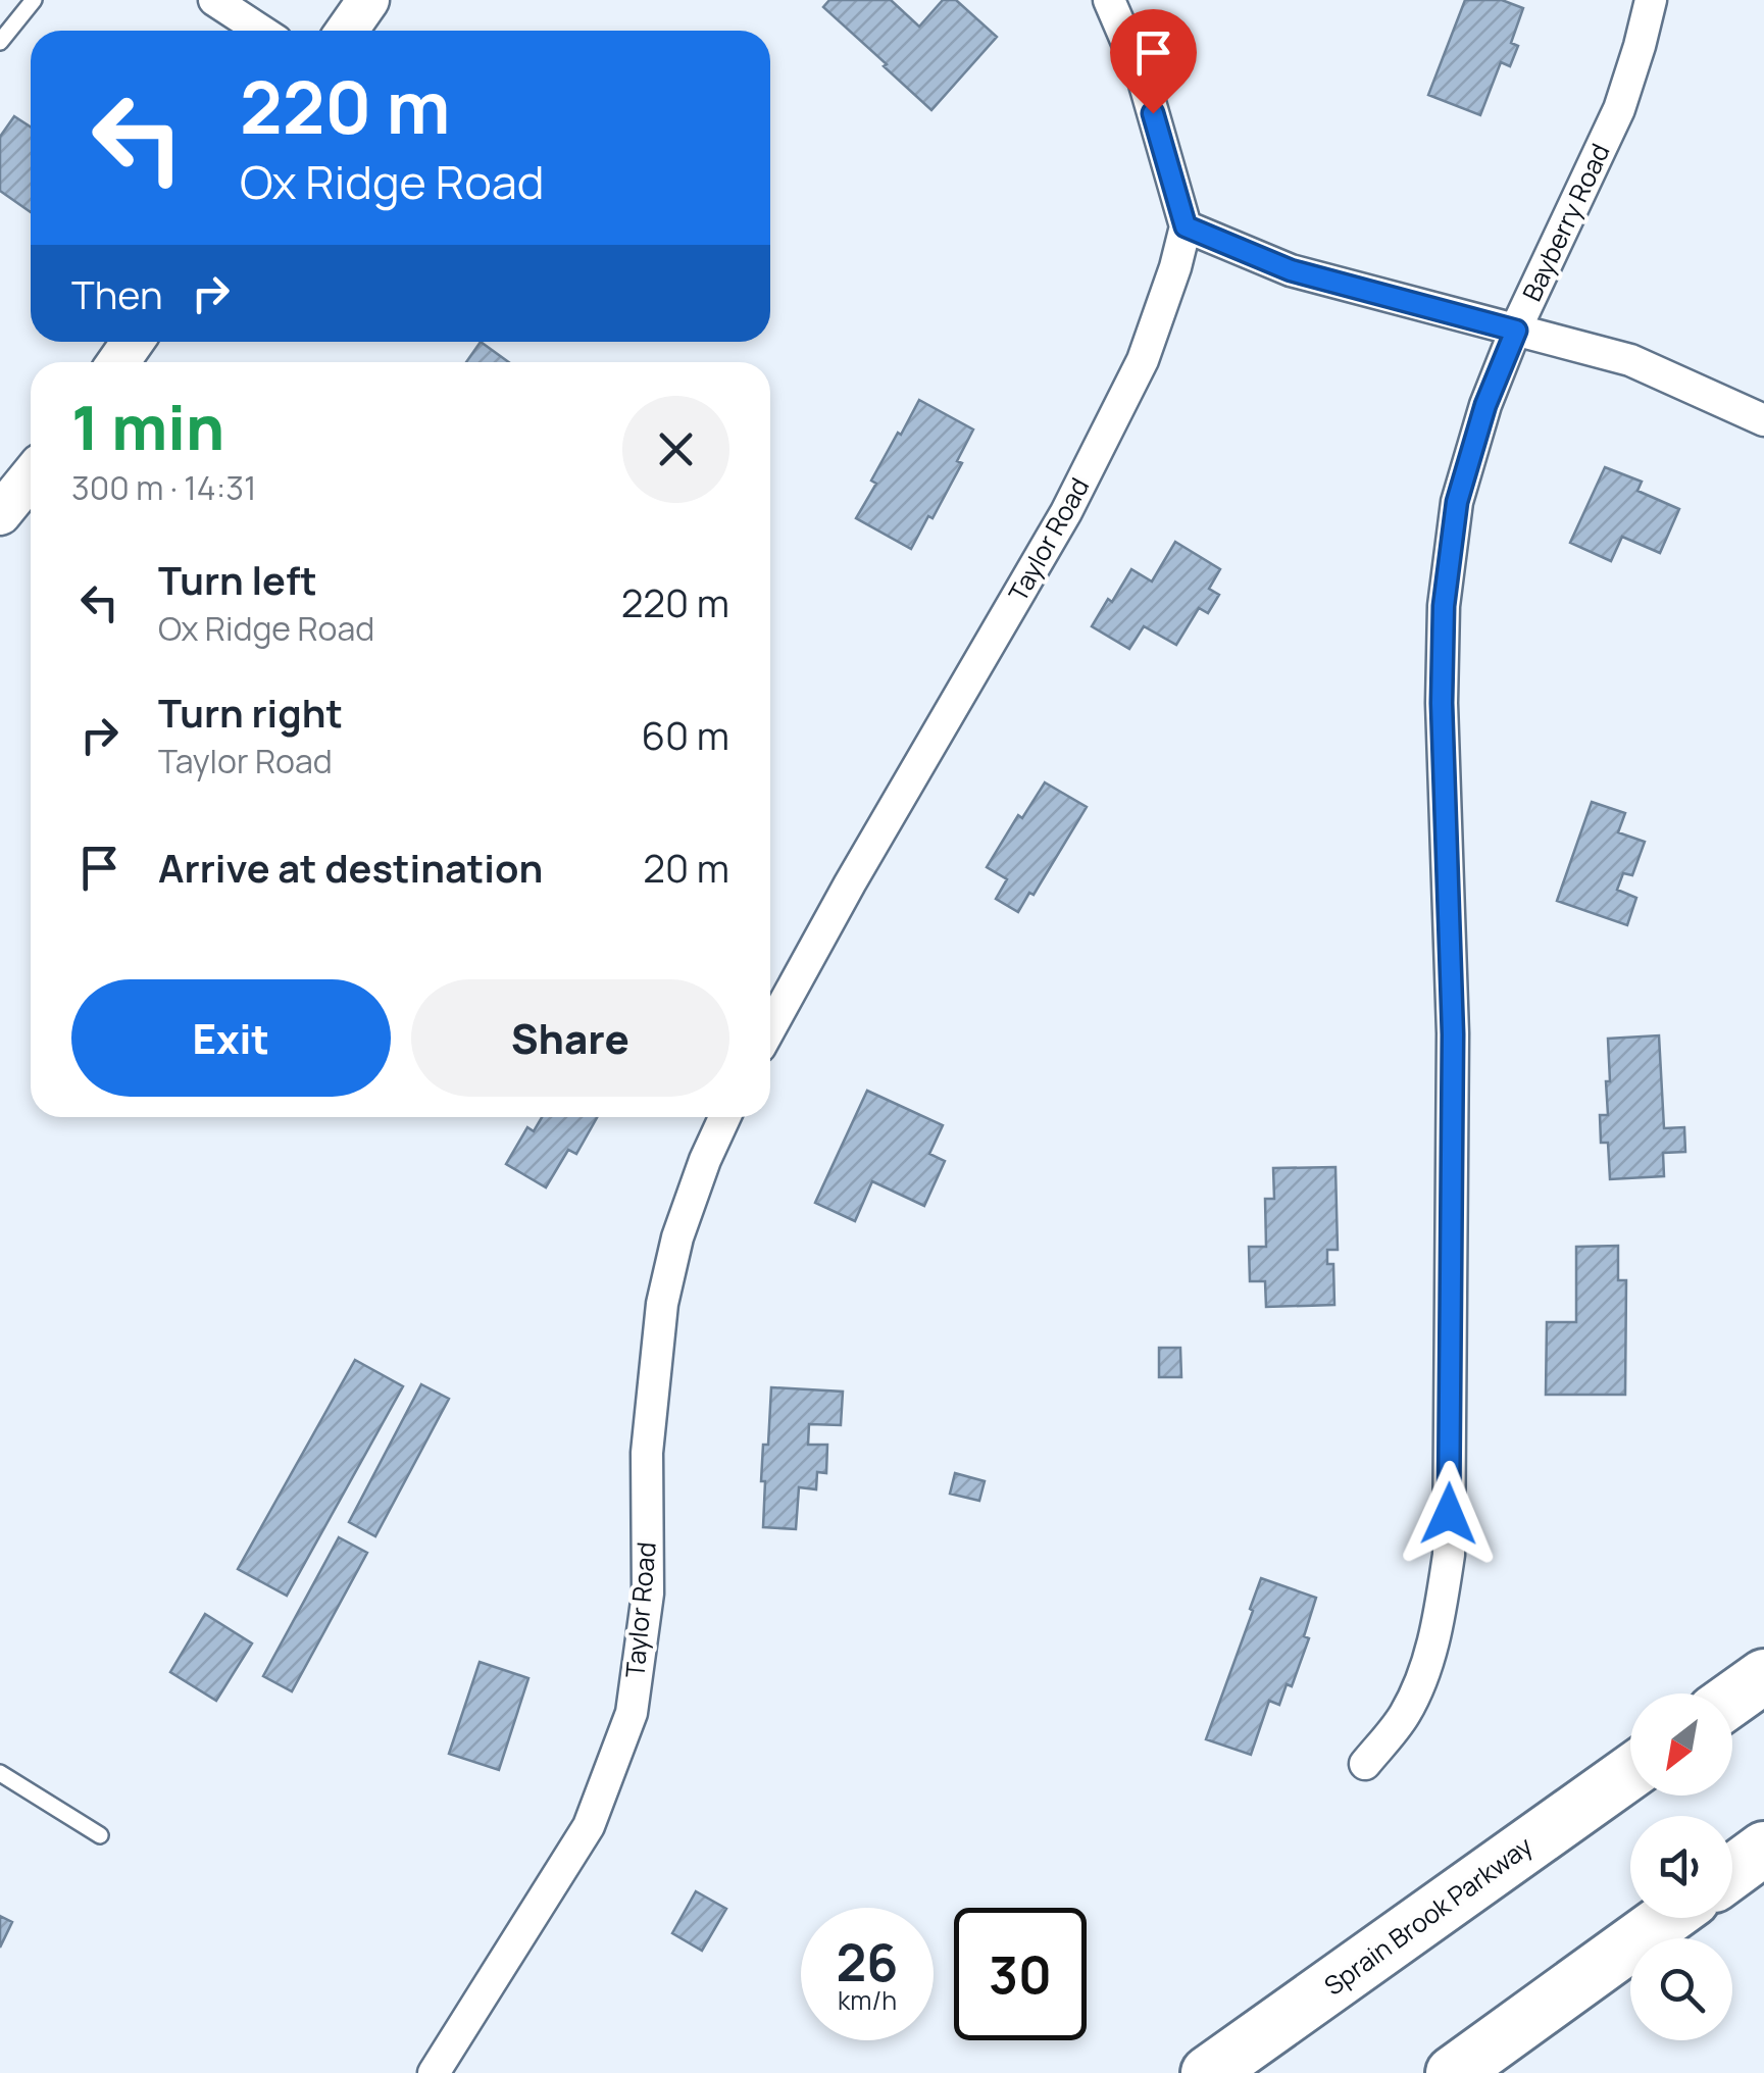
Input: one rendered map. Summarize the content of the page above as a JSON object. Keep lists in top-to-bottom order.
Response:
{
  "streets": {
    "highway": ["Sprain Brook Parkway"],
    "street": ["Bayberry Road", "Taylor Road"]
  },
  "north": "bottom left",
  "page": {
    "turn": ["220 m", "Ox Ridge Road"],
    "then": "Then",
    "heading": ["1 min", "300 m · 14:31"],
    "list": [
      {
        "name": "Turn left",
        "note": "Ox Ridge Road",
        "value": "220 m"
      },
      {
        "name": "Turn right",
        "note": "Taylor Road",
        "value": "60 m"
      },
      {
        "name": "Arrive at destination",
        "value": "20 m"
      }
    ],
    "buttons": ["Exit", "Share"],
    "speed": "26 km/h",
    "limit": "30"
  }
}
